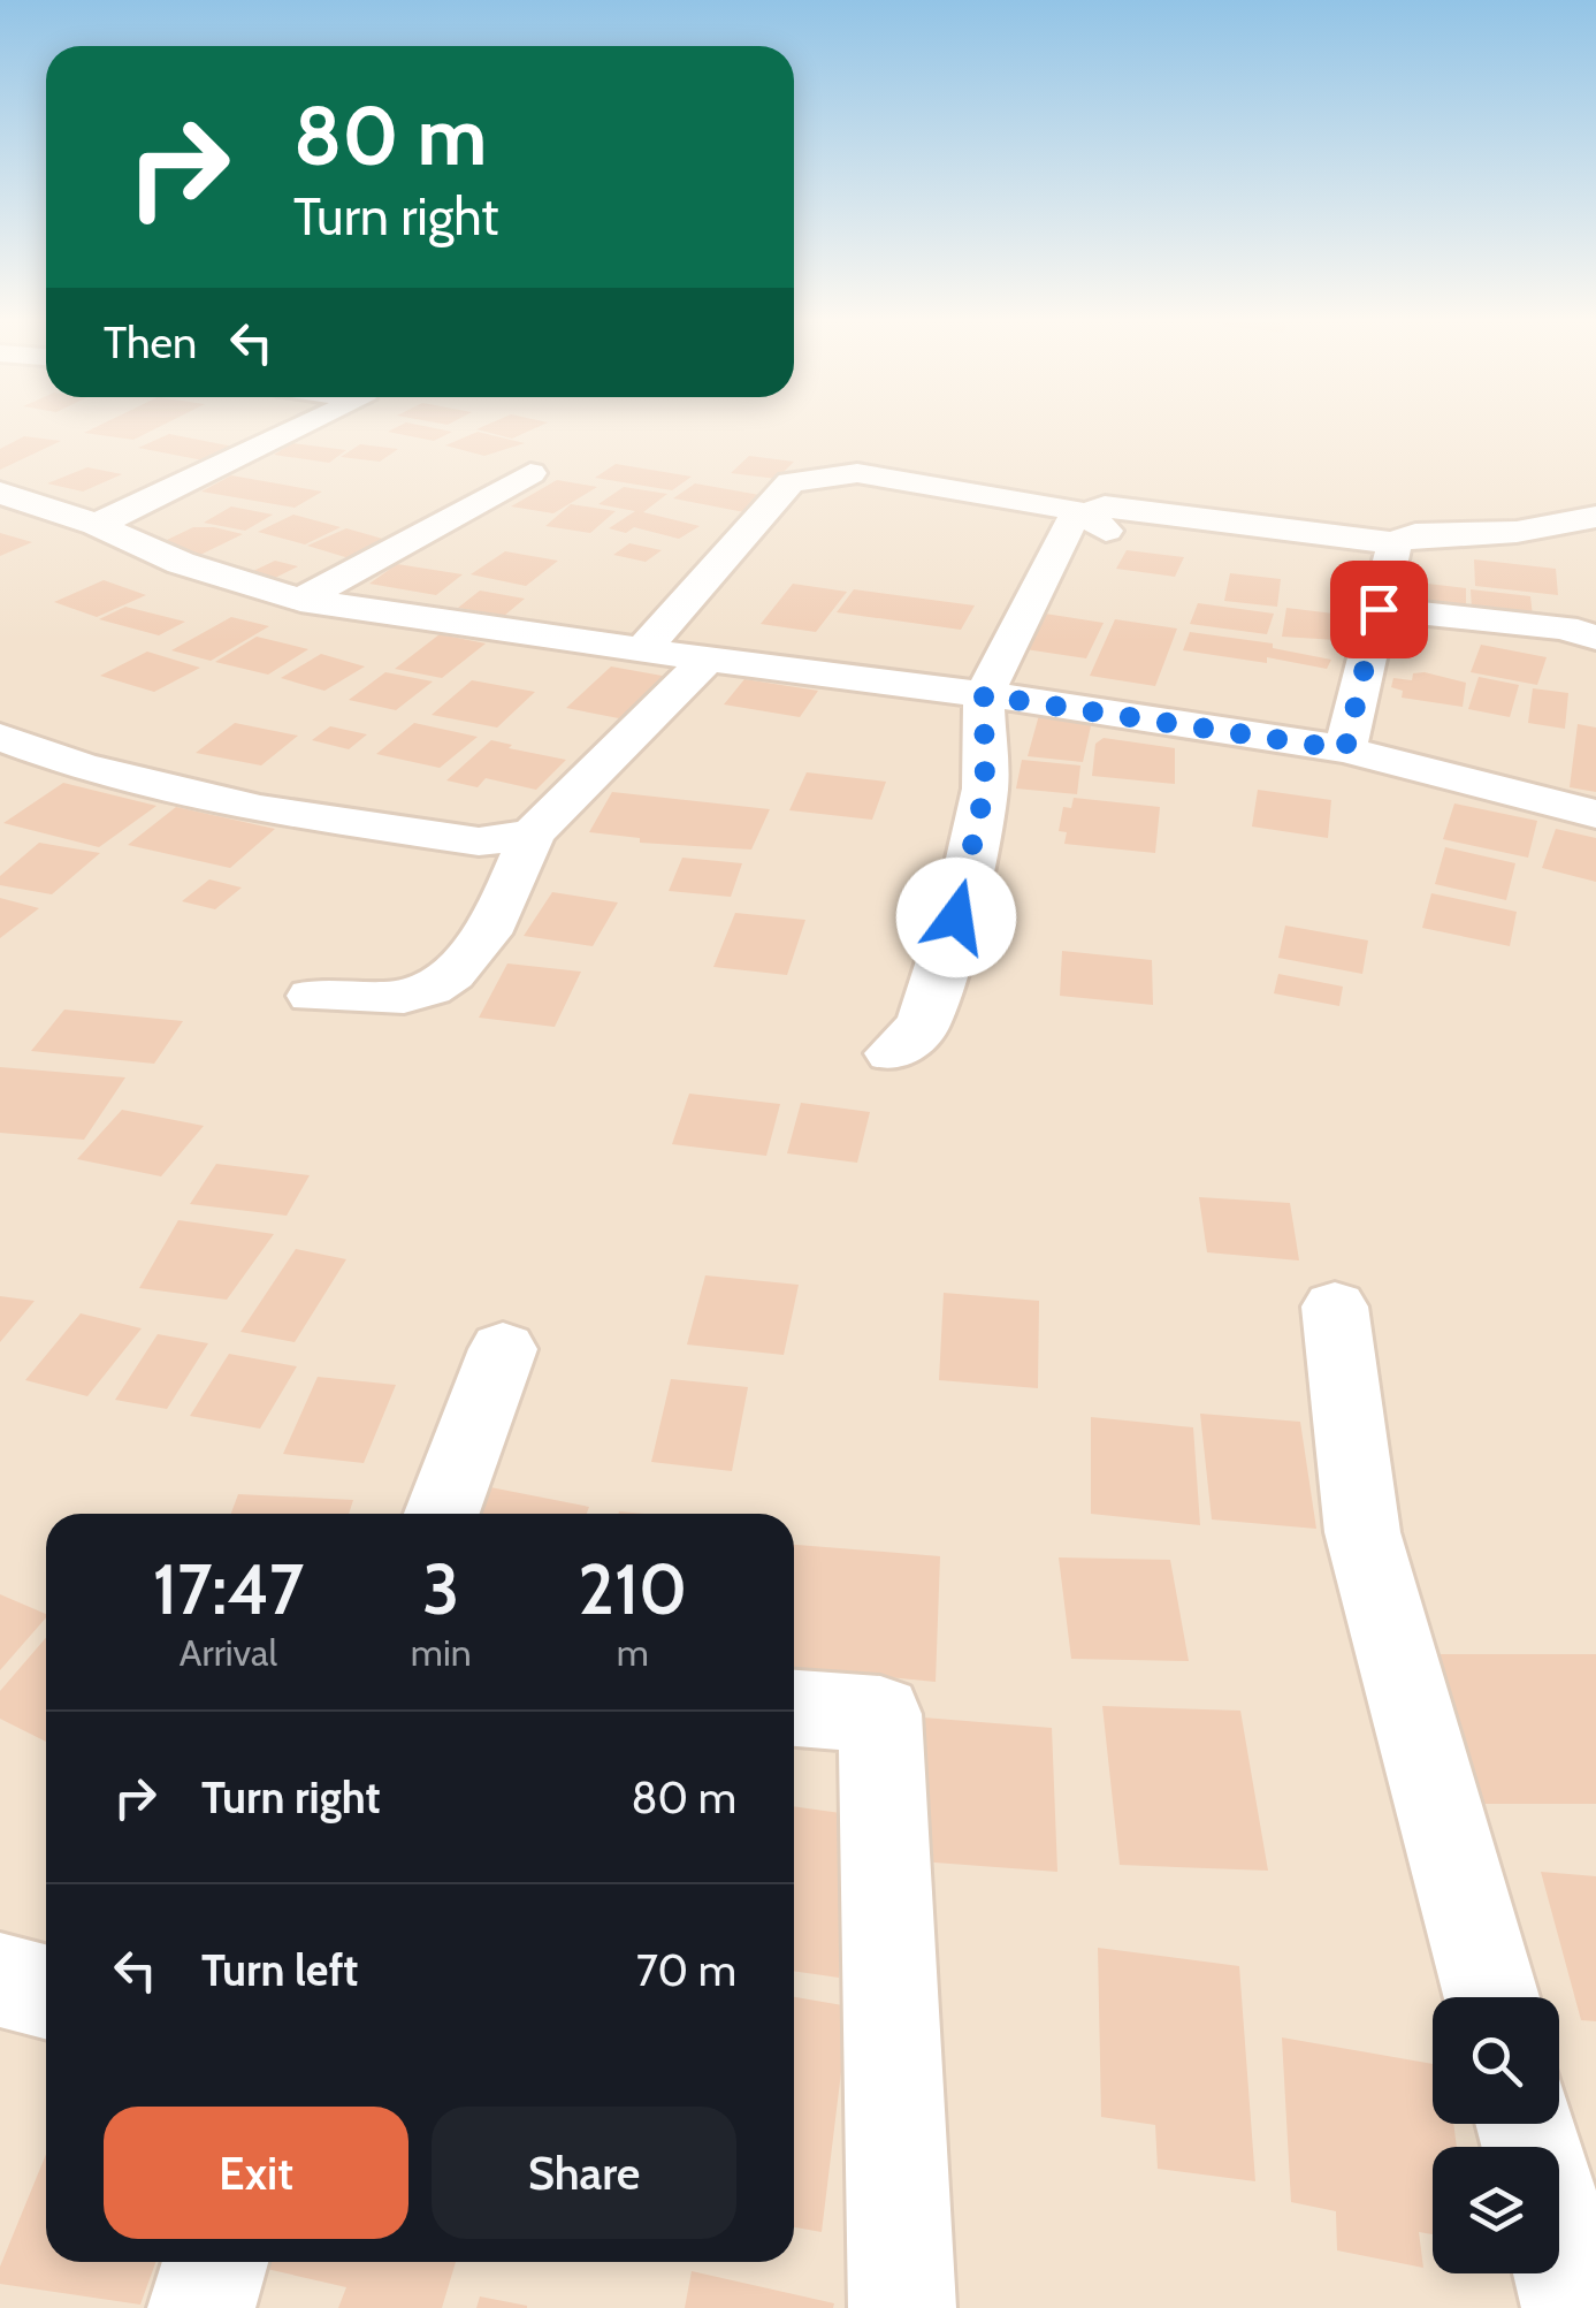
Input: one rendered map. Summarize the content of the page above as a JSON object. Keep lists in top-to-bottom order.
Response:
{
  "page": {
    "turn": ["80 m", "Turn right"],
    "then": "Then",
    "eta": [
      "17:47",
      "Arrival",
      "3",
      "min",
      "210",
      "m"
    ],
    "list": [
      {
        "name": "Turn right",
        "value": "80 m"
      },
      {
        "name": "Turn left",
        "value": "70 m"
      }
    ],
    "buttons": ["Exit", "Share"]
  }
}
